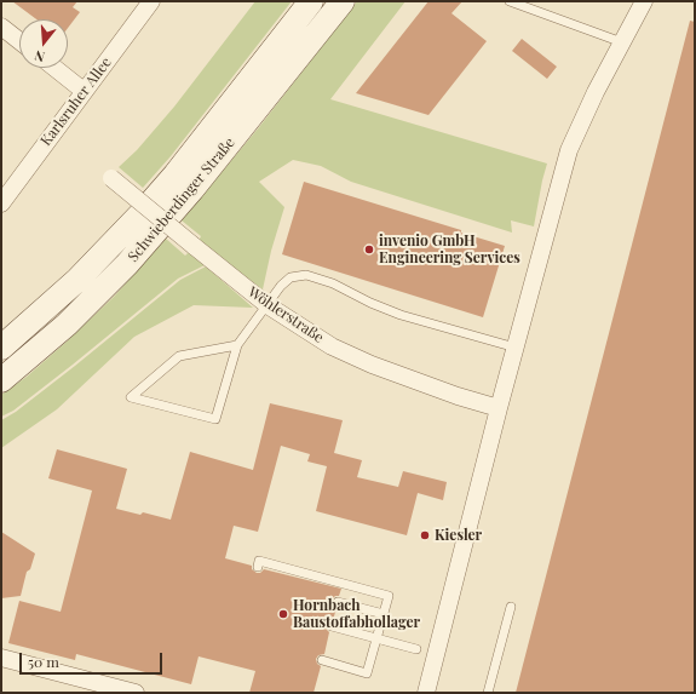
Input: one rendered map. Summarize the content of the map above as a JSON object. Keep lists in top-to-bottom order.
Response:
{
  "streets": {
    "main road": ["Schwieberdinger Straße"],
    "street": ["Karlsruher Allee", "Wöhlerstraße"]
  },
  "places": ["invenio GmbH Engineering Services", "Kiesler", "Hornbach Baustoffabhollager"],
  "scale_bar": "50 m",
  "north": "bottom"
}
